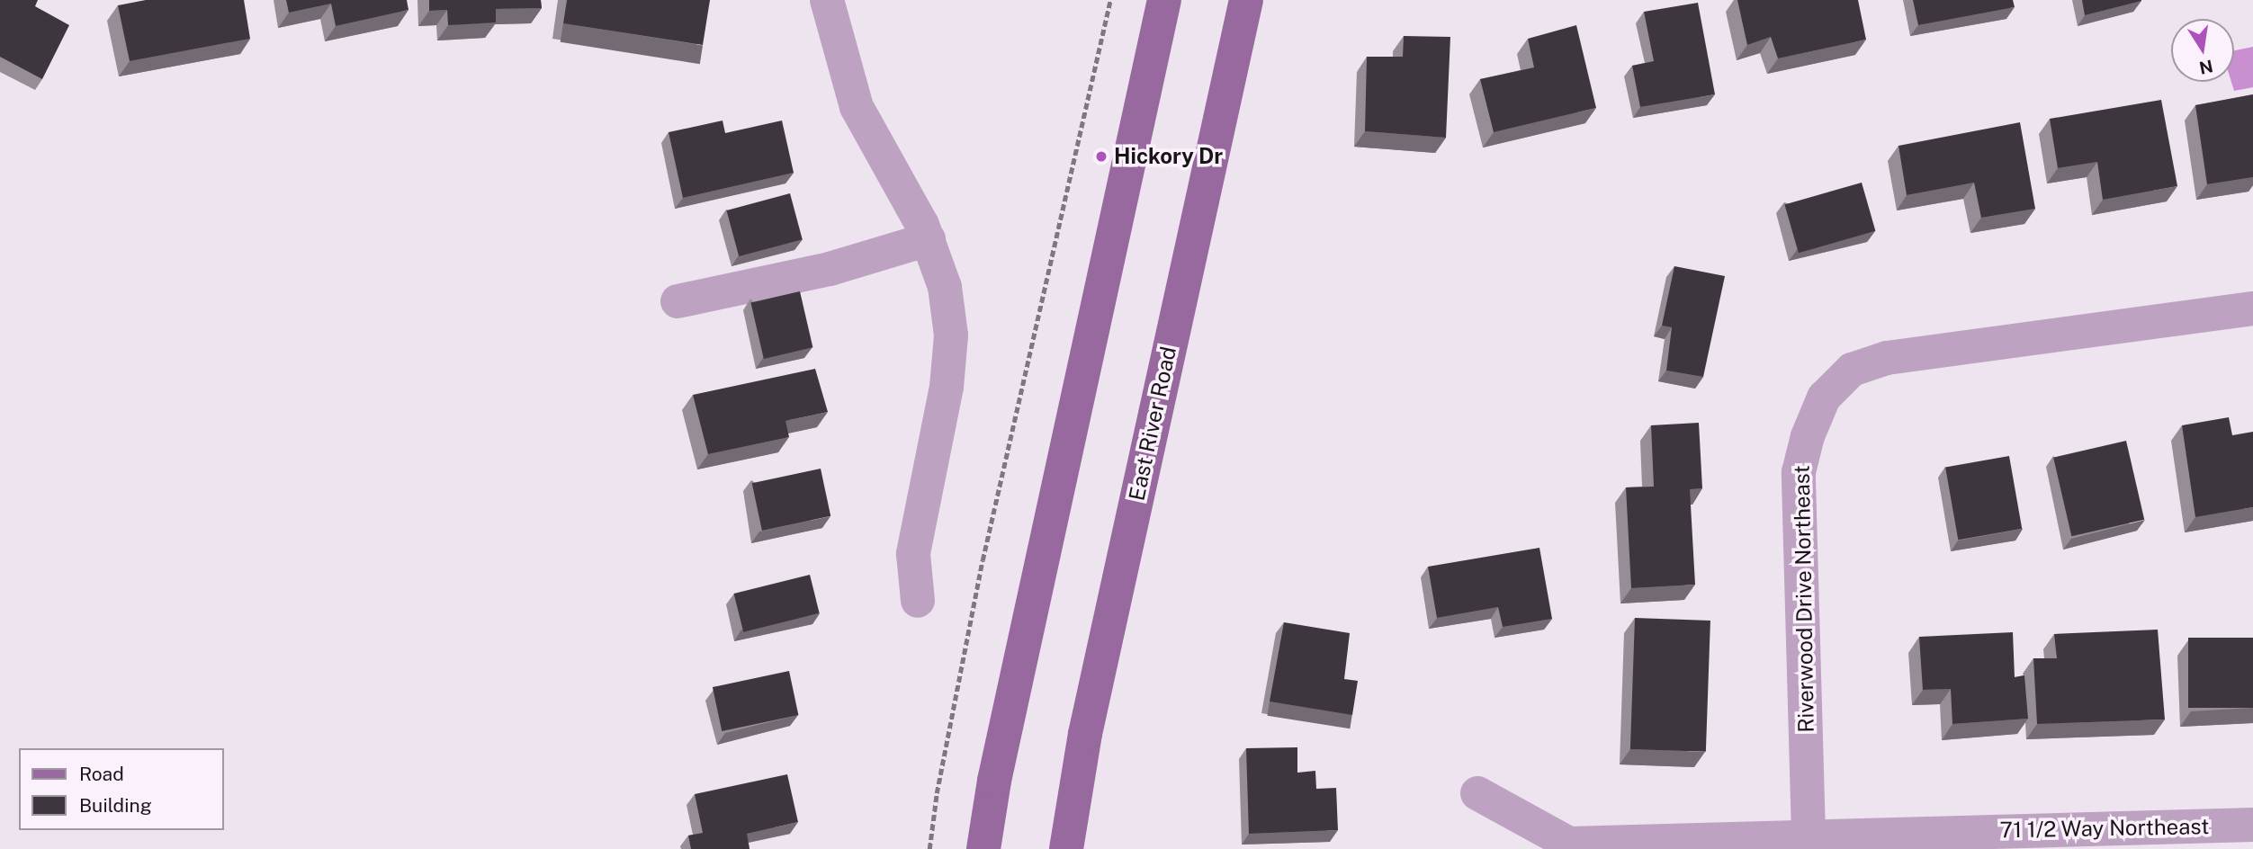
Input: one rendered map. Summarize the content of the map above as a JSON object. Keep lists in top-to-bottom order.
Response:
{
  "streets": {
    "main road": ["East River Road"],
    "street": ["Riverwood Drive Northeast", "71 1/2 Way Northeast"]
  },
  "crossings": [
    ["Riverwood Drive Northeast", "71 1/2 Way Northeast"]
  ],
  "places": ["Hickory Dr"],
  "legend": ["Road", "Building"],
  "north": "bottom"
}
